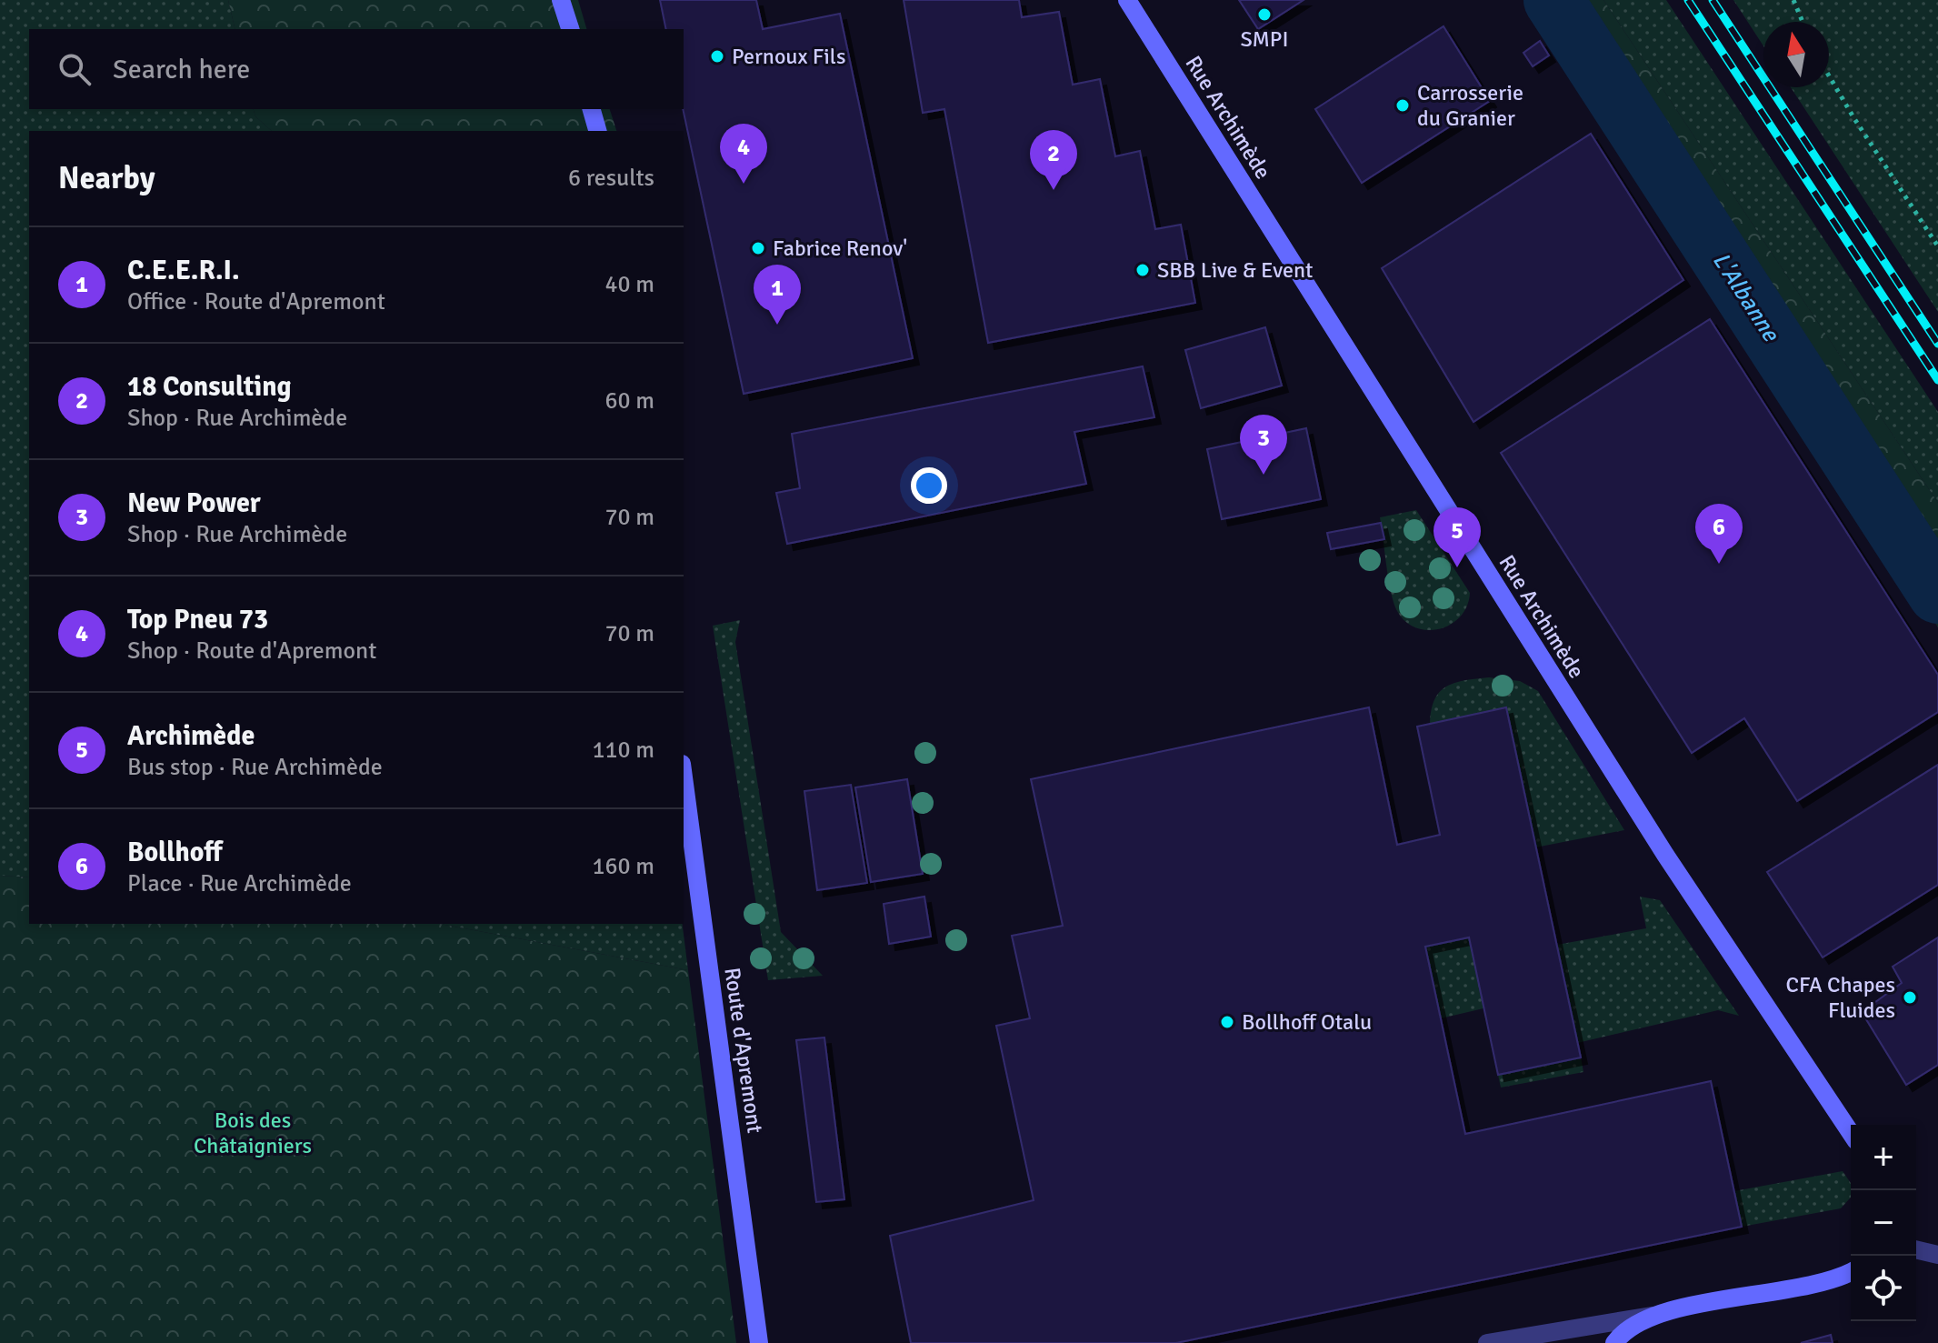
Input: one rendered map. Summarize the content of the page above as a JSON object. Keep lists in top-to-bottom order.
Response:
{
  "streets": {
    "street": ["Rue Archimède", "Route d'Apremont"]
  },
  "water": ["L'Albanne"],
  "parks": ["Bois des Châtaigniers"],
  "places": [
    "SMPI",
    "Pernoux Fils",
    "Carrosserie du Granier",
    "Fabrice Renov'",
    "SBB Live & Event",
    "CFA Chapes Fluides",
    "Bollhoff Otalu"
  ],
  "north": "top",
  "page": {
    "search": "Search here",
    "pins": [
      "4",
      "2",
      "1",
      "3",
      "6",
      "5"
    ],
    "heading": ["Nearby", "6 results"],
    "list": [
      {
        "mark": "1",
        "name": "C.E.E.R.I.",
        "note": "Office · Route d'Apremont",
        "value": "40 m"
      },
      {
        "mark": "2",
        "name": "18 Consulting",
        "note": "Shop · Rue Archimède",
        "value": "60 m"
      },
      {
        "mark": "3",
        "name": "New Power",
        "note": "Shop · Rue Archimède",
        "value": "70 m"
      },
      {
        "mark": "4",
        "name": "Top Pneu 73",
        "note": "Shop · Route d'Apremont",
        "value": "70 m"
      },
      {
        "mark": "5",
        "name": "Archimède",
        "note": "Bus stop · Rue Archimède",
        "value": "110 m"
      },
      {
        "mark": "6",
        "name": "Bollhoff",
        "note": "Place · Rue Archimède",
        "value": "160 m"
      }
    ],
    "map_buttons": ["+", "−"]
  }
}
